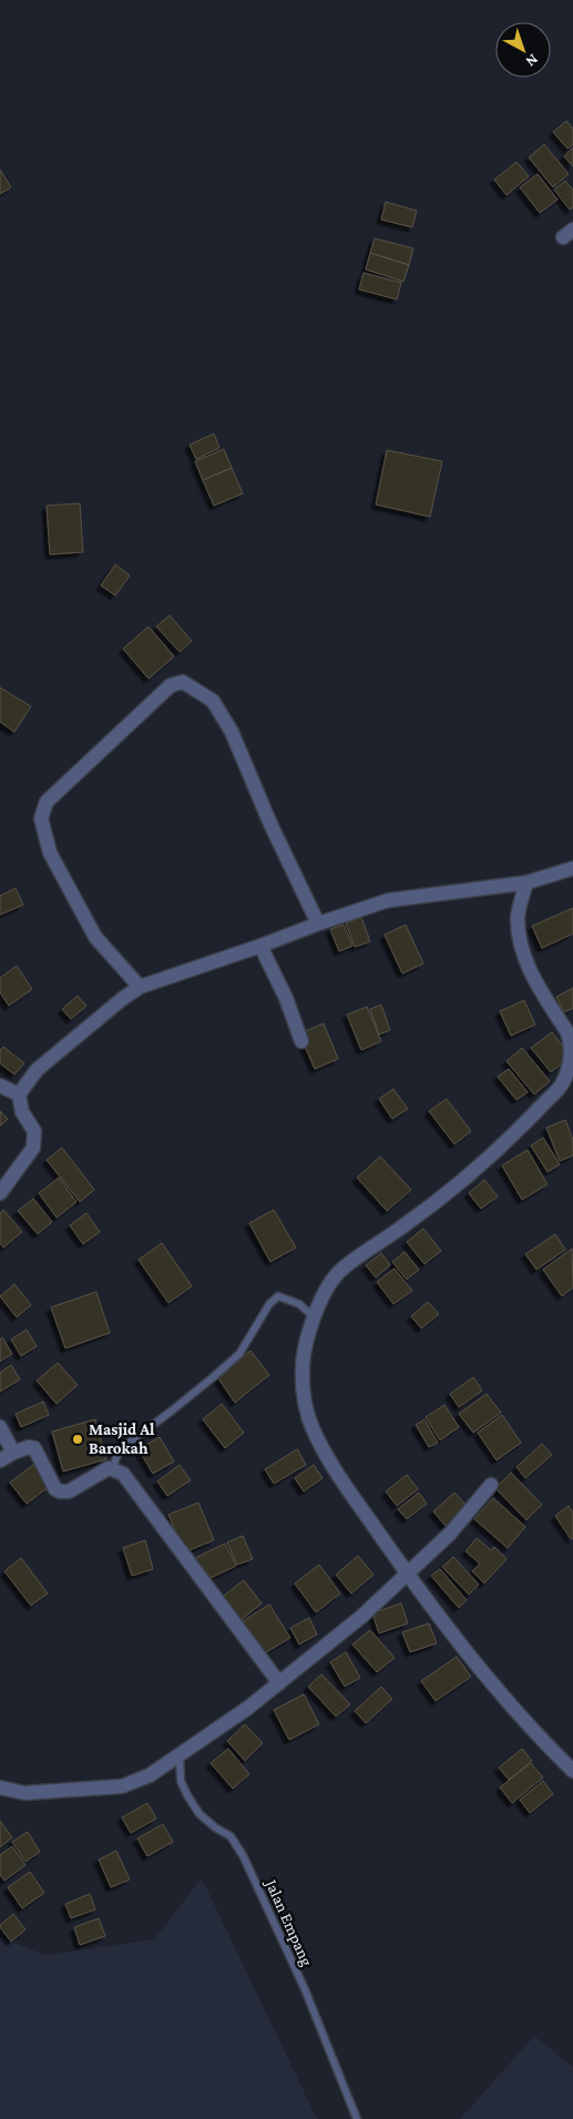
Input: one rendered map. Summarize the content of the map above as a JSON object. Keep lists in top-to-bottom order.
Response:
{
  "streets": {
    "lane": ["Jalan Empang"]
  },
  "places": ["Masjid Al Barokah"],
  "north": "bottom right"
}
